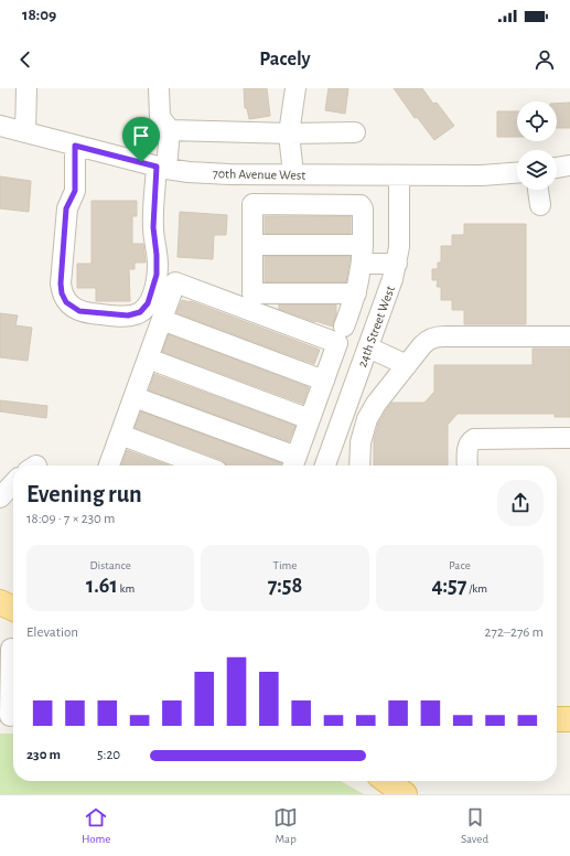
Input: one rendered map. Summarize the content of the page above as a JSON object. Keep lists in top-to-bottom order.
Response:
{
  "streets": {
    "street": ["70th Avenue West", "24th Street West"]
  },
  "crossings": [
    ["70th Avenue West", "24th Street West"]
  ],
  "page": {
    "status": "18:09",
    "header": "Pacely",
    "heading": ["Evening run", "18:09 · 7 × 230 m"],
    "stats": [
      ["Distance", "1.61 km"],
      ["Time", "7:58"],
      ["Pace", "4:57 /km"]
    ],
    "chart": ["Elevation", "272–276 m"],
    "list": [
      {
        "name": "230 m",
        "note": "5:20"
      }
    ],
    "tabs": ["Home", "Map", "Saved"]
  }
}
